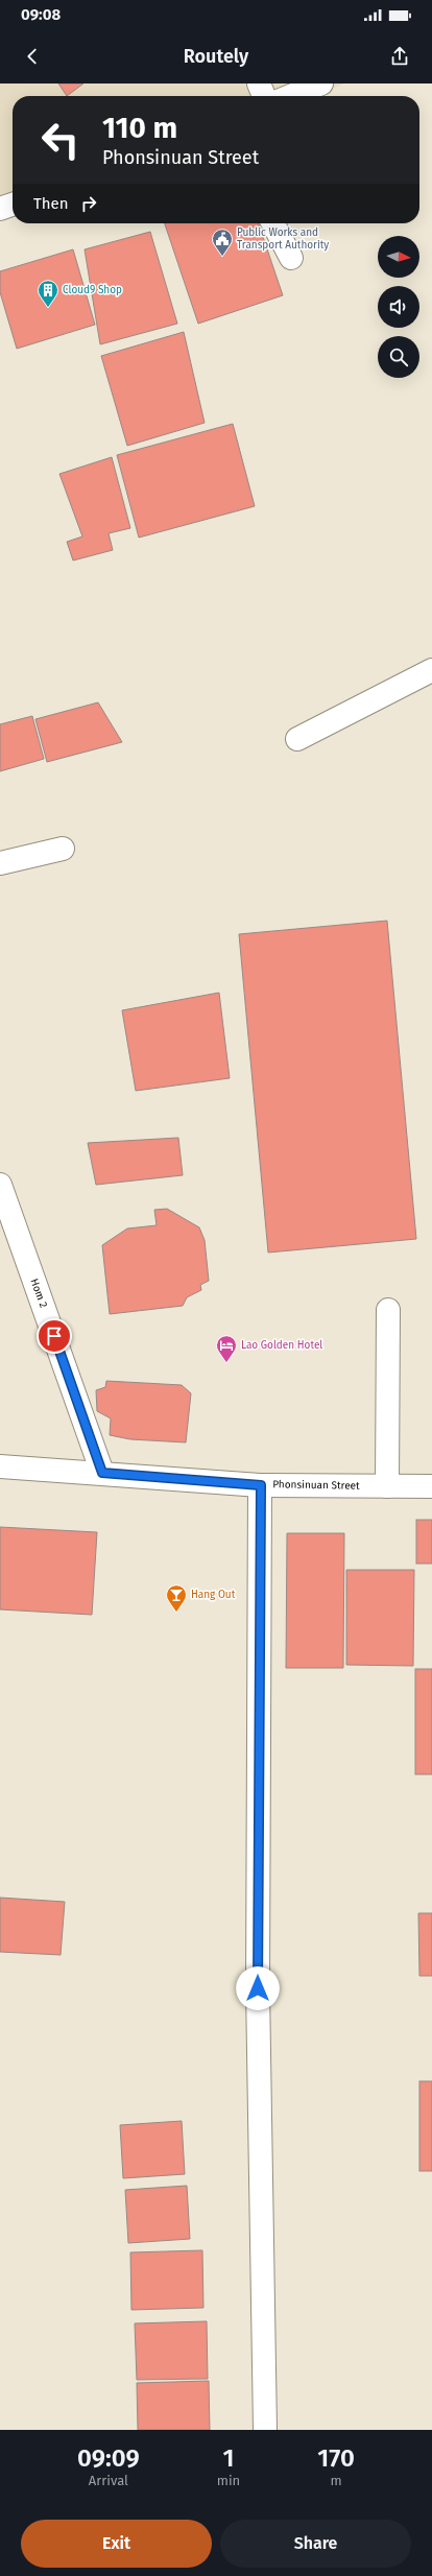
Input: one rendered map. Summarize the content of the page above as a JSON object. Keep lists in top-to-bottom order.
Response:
{
  "streets": {
    "street": ["Hom 2", "Phonsinuan Street"]
  },
  "crossings": [
    ["Hom 2", "Phonsinuan Street"]
  ],
  "places": {
    "public building": ["Public Works and Transport Authority"],
    "building": ["Cloud9 Shop"],
    "hotel": ["Lao Golden Hotel"],
    "bar": ["Hang Out"]
  },
  "north": "right",
  "page": {
    "status": "09:08",
    "header": "Routely",
    "turn": ["110 m", "Phonsinuan Street"],
    "then": "Then",
    "eta": [
      "09:09",
      "Arrival",
      "1",
      "min",
      "170",
      "m"
    ],
    "buttons": ["Exit", "Share"]
  }
}
